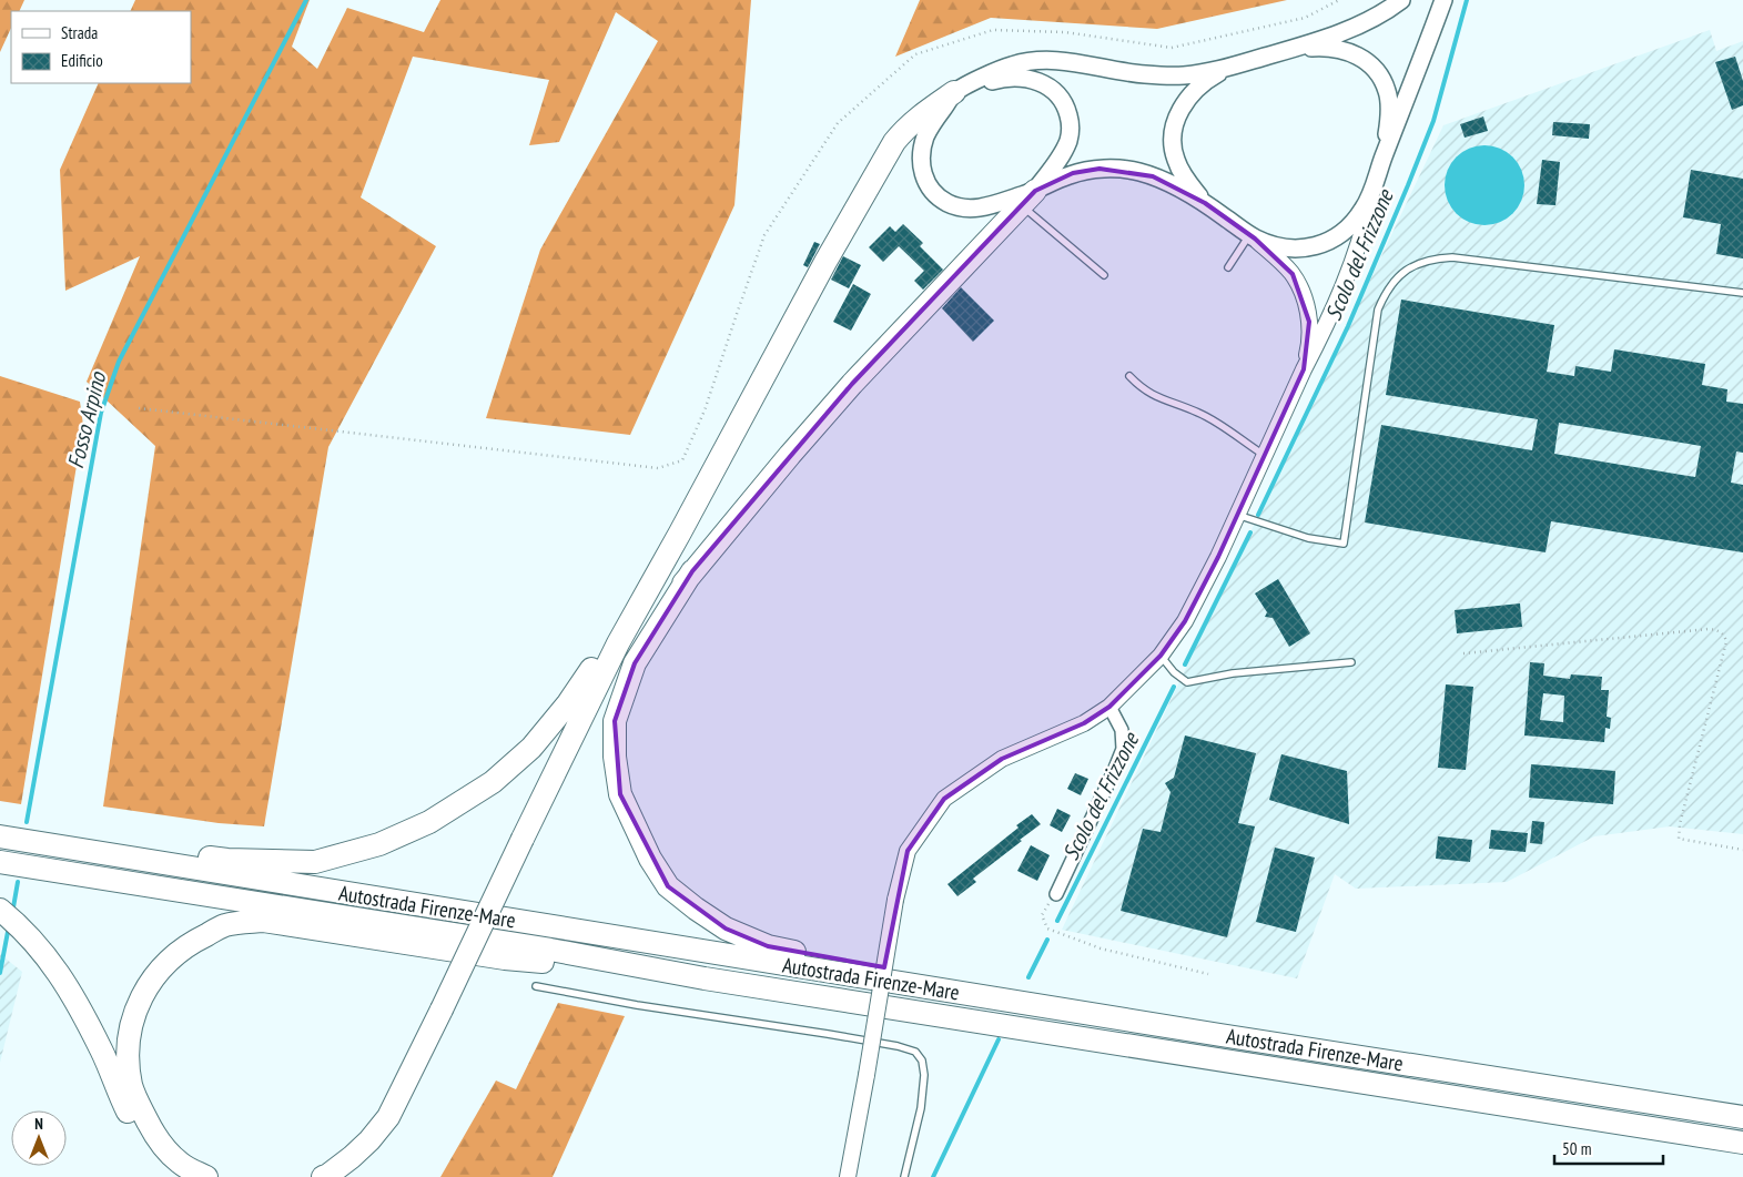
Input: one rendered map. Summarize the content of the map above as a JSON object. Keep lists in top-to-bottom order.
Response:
{
  "streets": {
    "highway": ["Autostrada Firenze-Mare"]
  },
  "water": ["Scolo del Frizzone", "Fosso Arpino"],
  "legend": ["Strada", "Edificio"],
  "scale_bar": "50 m",
  "north": "top"
}
